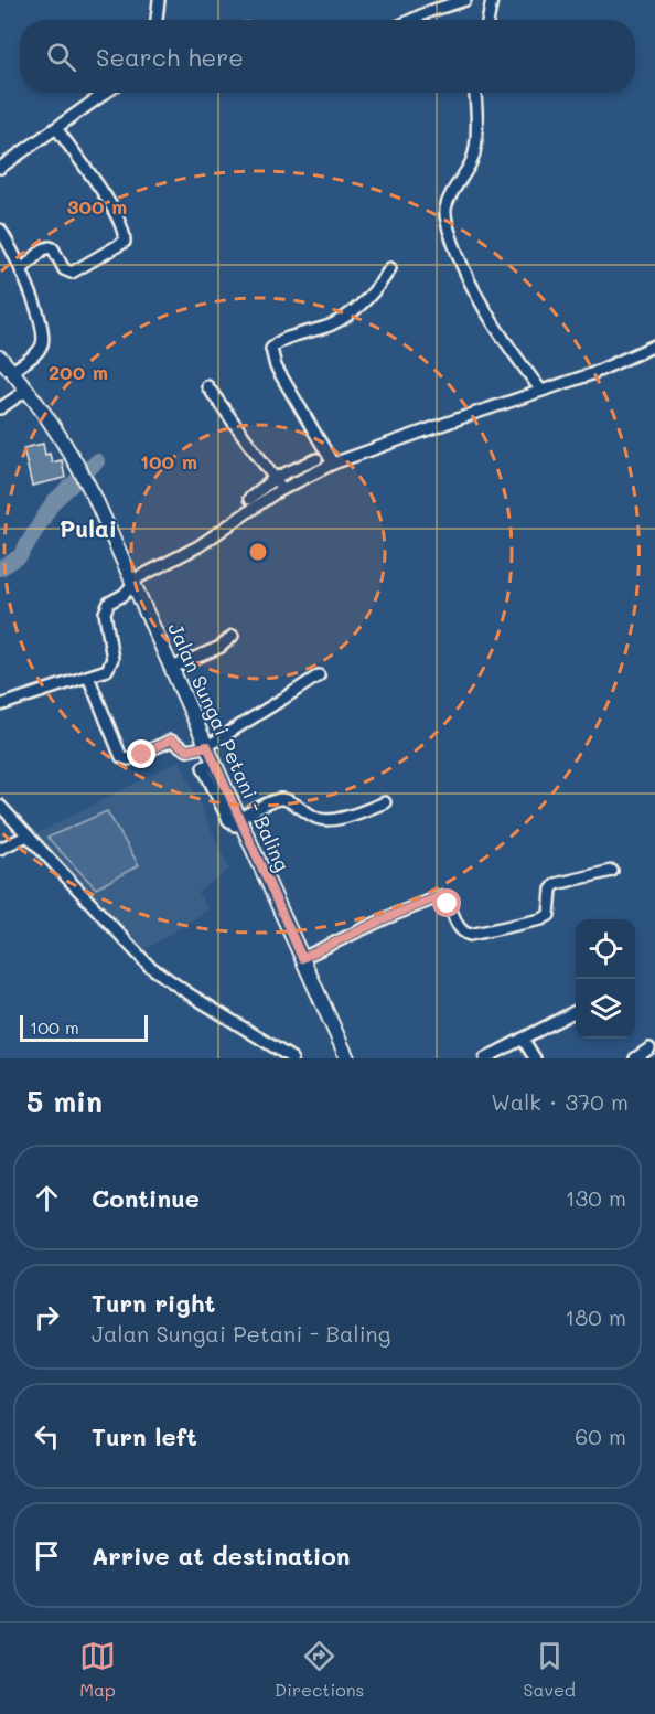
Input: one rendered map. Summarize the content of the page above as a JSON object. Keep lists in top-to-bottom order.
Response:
{
  "streets": {
    "main road": ["Jalan Sungai Petani - Baling"]
  },
  "districts": ["Pulai"],
  "scale_bar": "100 m",
  "page": {
    "search": "Search here",
    "scale": "100 m",
    "heading": ["5 min", "Walk · 370 m"],
    "list": [
      ["Continue", "130 m"],
      ["Turn right", "Jalan Sungai Petani - Baling", "180 m"],
      ["Turn left", "60 m"],
      "Arrive at destination"
    ],
    "nav": ["Map", "Directions", "Saved"]
  },
  "rings": ["300 m", "200 m", "100 m"]
}
